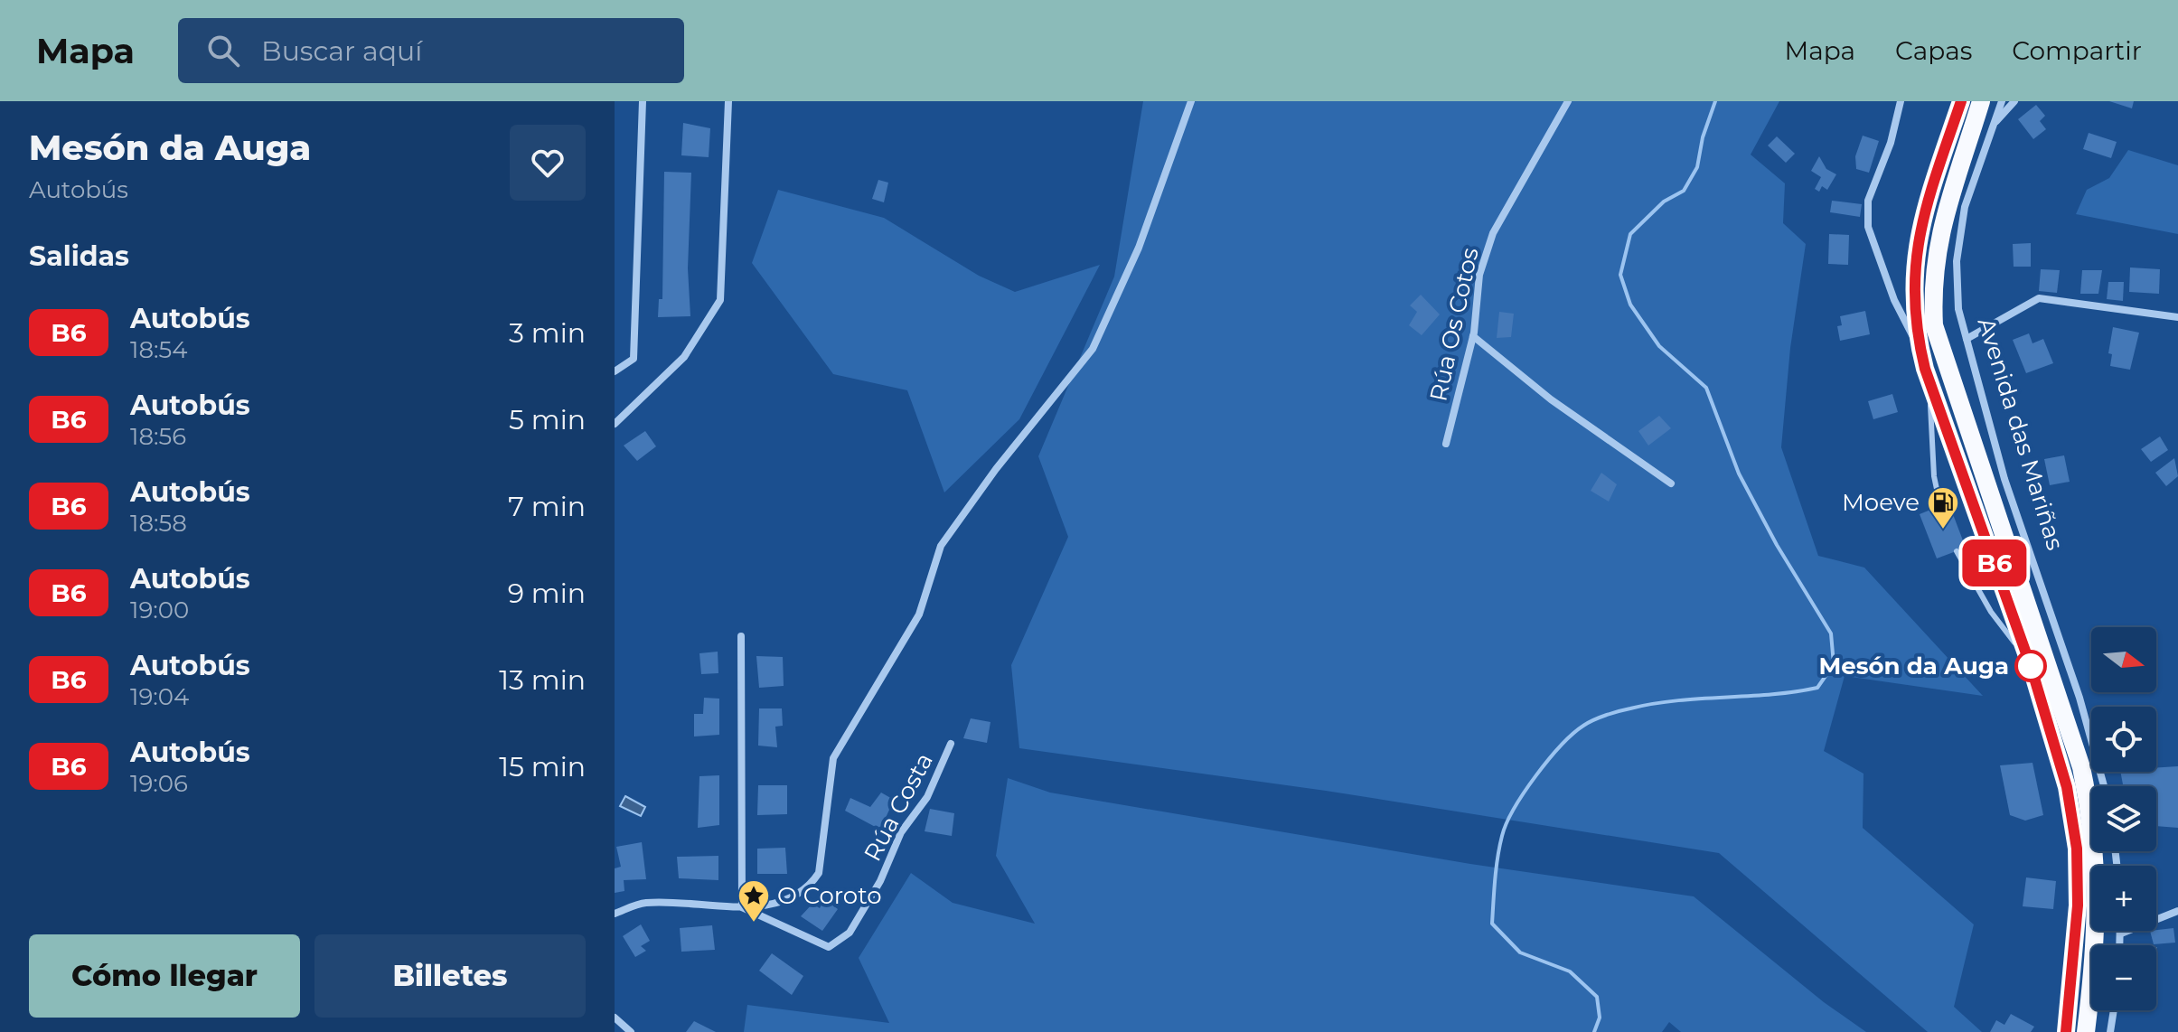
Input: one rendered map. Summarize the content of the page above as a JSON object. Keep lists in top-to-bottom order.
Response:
{
  "streets": {
    "highway": ["Avenida das Mariñas"],
    "street": ["Rúa Os Cotos", "Rúa Costa"]
  },
  "places": {
    "fuel station": ["Moeve"],
    "other": ["Mesón da Auga"],
    "place": ["O Coroto"]
  },
  "lines": ["bus line B6"],
  "north": "right",
  "page": {
    "header": "Mapa",
    "search": "Buscar aquí",
    "nav": ["Mapa", "Capas", "Compartir"],
    "heading": [
      ["Mesón da Auga", "Autobús"],
      "Salidas"
    ],
    "on_map": "B6",
    "list": [
      {
        "mark": "B6",
        "name": "Autobús",
        "note": "18:54",
        "value": "3 min"
      },
      {
        "mark": "B6",
        "name": "Autobús",
        "note": "18:56",
        "value": "5 min"
      },
      {
        "mark": "B6",
        "name": "Autobús",
        "note": "18:58",
        "value": "7 min"
      },
      {
        "mark": "B6",
        "name": "Autobús",
        "note": "19:00",
        "value": "9 min"
      },
      {
        "mark": "B6",
        "name": "Autobús",
        "note": "19:04",
        "value": "13 min"
      },
      {
        "mark": "B6",
        "name": "Autobús",
        "note": "19:06",
        "value": "15 min"
      }
    ],
    "map_buttons": ["+", "−"],
    "buttons": ["Cómo llegar", "Billetes"]
  }
}
